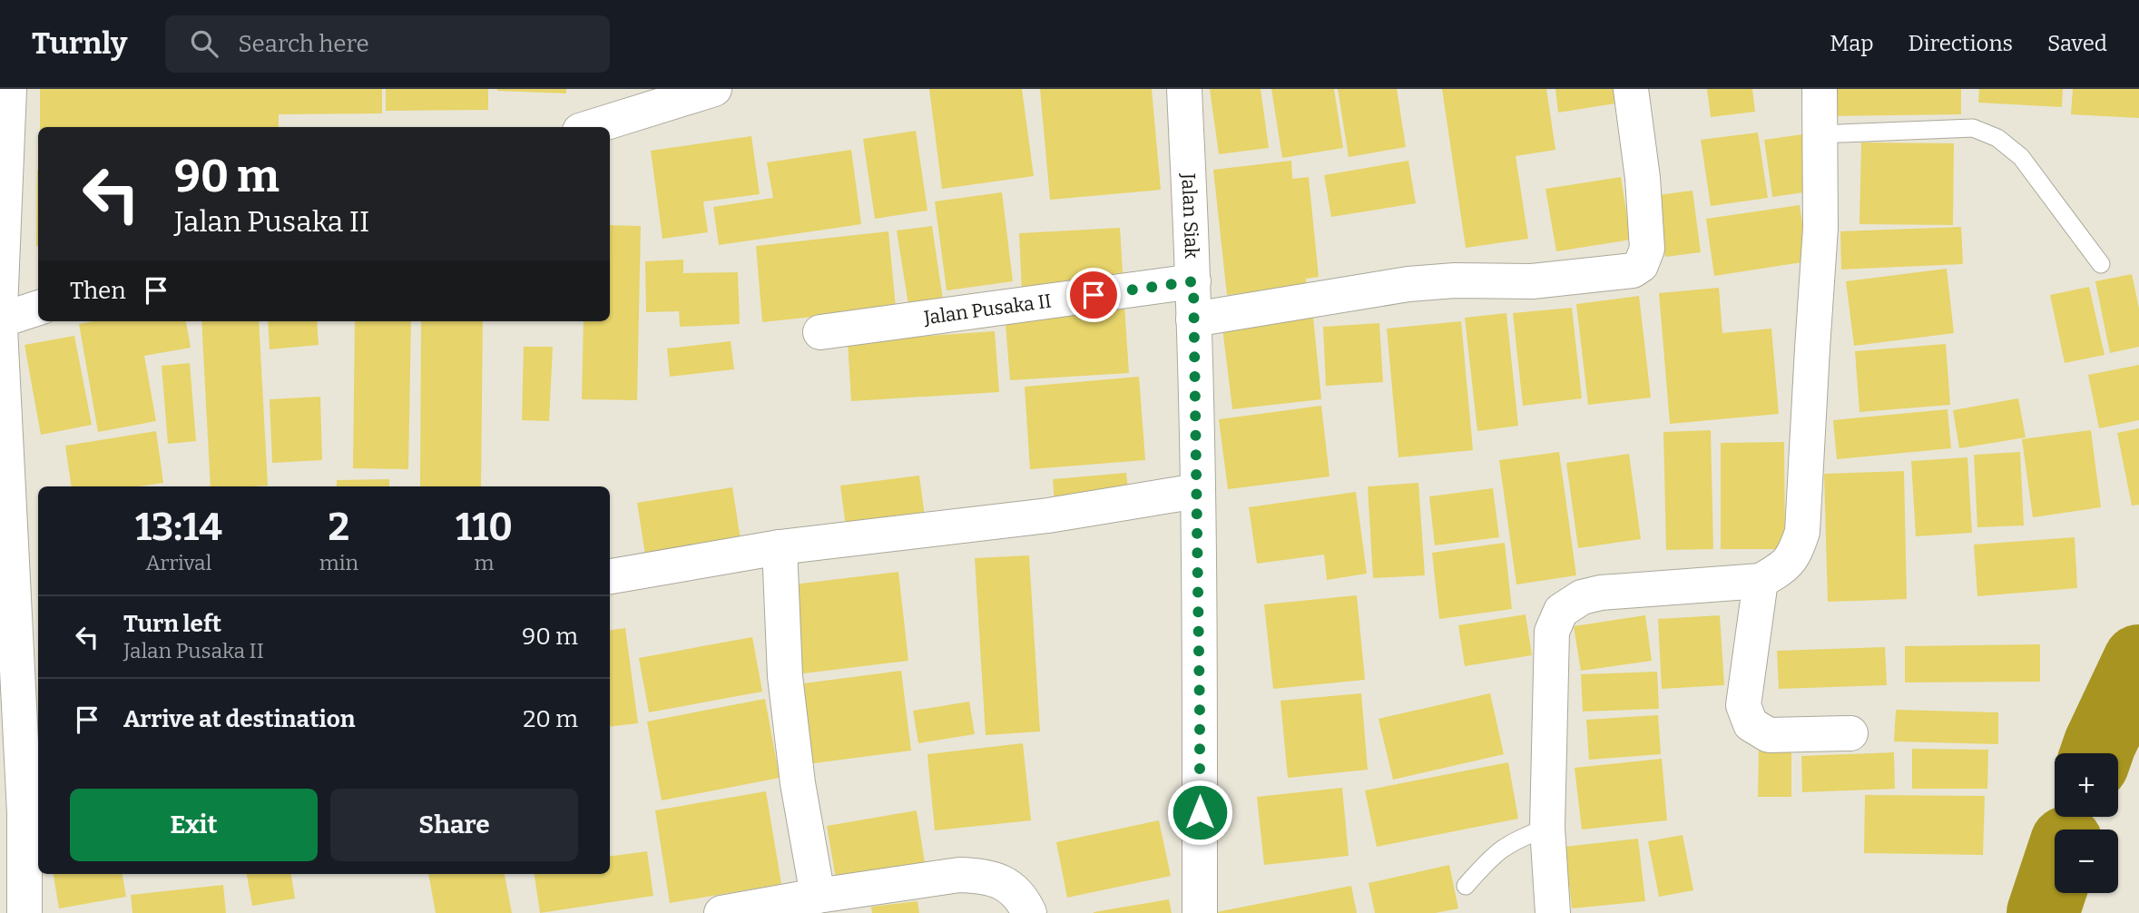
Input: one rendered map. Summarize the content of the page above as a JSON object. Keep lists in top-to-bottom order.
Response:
{
  "streets": {
    "street": ["Jalan Siak", "Jalan Pusaka II"]
  },
  "crossings": [
    ["Jalan Siak", "Jalan Pusaka II"]
  ],
  "page": {
    "header": "Turnly",
    "search": "Search here",
    "nav": ["Map", "Directions", "Saved"],
    "turn": ["90 m", "Jalan Pusaka II"],
    "then": "Then",
    "eta": [
      "13:14",
      "Arrival",
      "2",
      "min",
      "110",
      "m"
    ],
    "list": [
      {
        "name": "Turn left",
        "note": "Jalan Pusaka II",
        "value": "90 m"
      },
      {
        "name": "Arrive at destination",
        "value": "20 m"
      }
    ],
    "map_buttons": ["+", "−"],
    "buttons": ["Exit", "Share"]
  }
}
